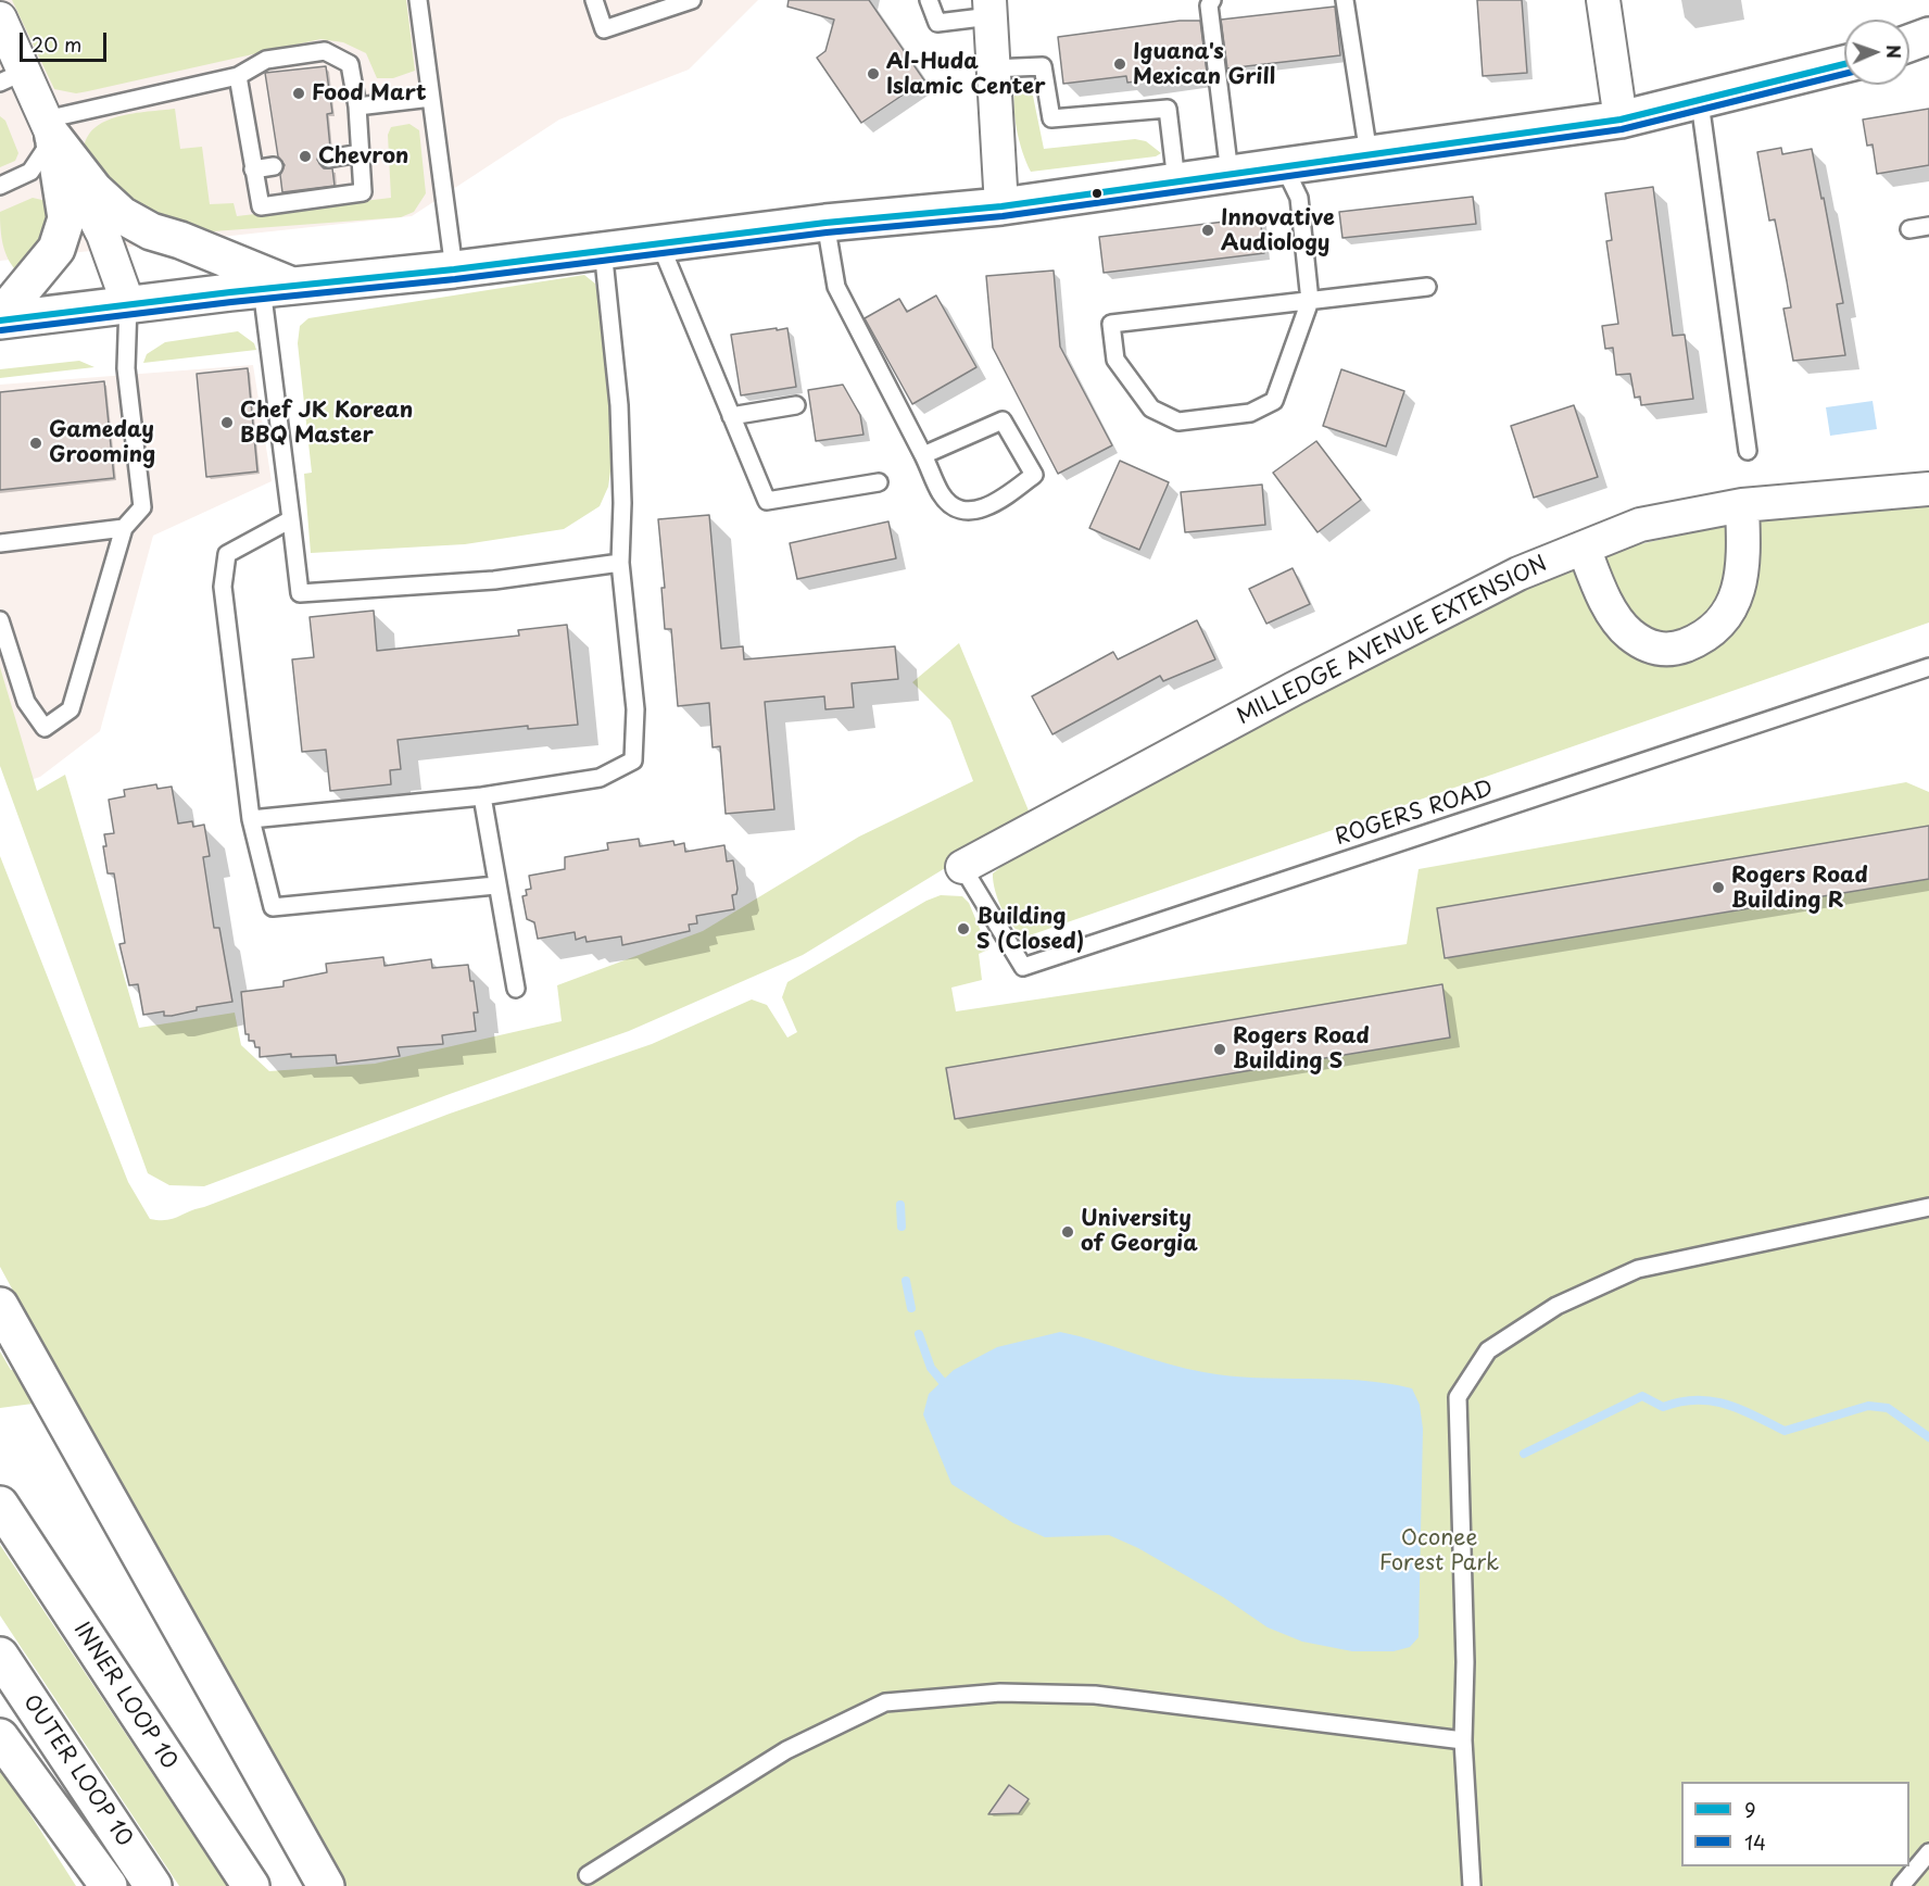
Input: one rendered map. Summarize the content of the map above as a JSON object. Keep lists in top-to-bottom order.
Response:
{
  "streets": {
    "main road": ["INNER LOOP 10", "OUTER LOOP 10"],
    "street": ["MILLEDGE AVENUE EXTENSION"],
    "lane": ["ROGERS ROAD"]
  },
  "crossings": [
    ["MILLEDGE AVENUE EXTENSION", "ROGERS ROAD"]
  ],
  "parks": ["Oconee Forest Park"],
  "places": [
    "Iguana's Mexican Grill",
    "Al-Huda Islamic Center",
    "Food Mart",
    "Chevron",
    "Innovative Audiology",
    "Chef JK Korean BBQ Master",
    "Gameday Grooming",
    "Rogers Road Building R",
    "Building S (Closed)",
    "Rogers Road Building S",
    "University of Georgia"
  ],
  "lines": ["transit line 9", "transit line 14"],
  "legend": ["9", "14"],
  "scale_bar": "20 m",
  "north": "right"
}
